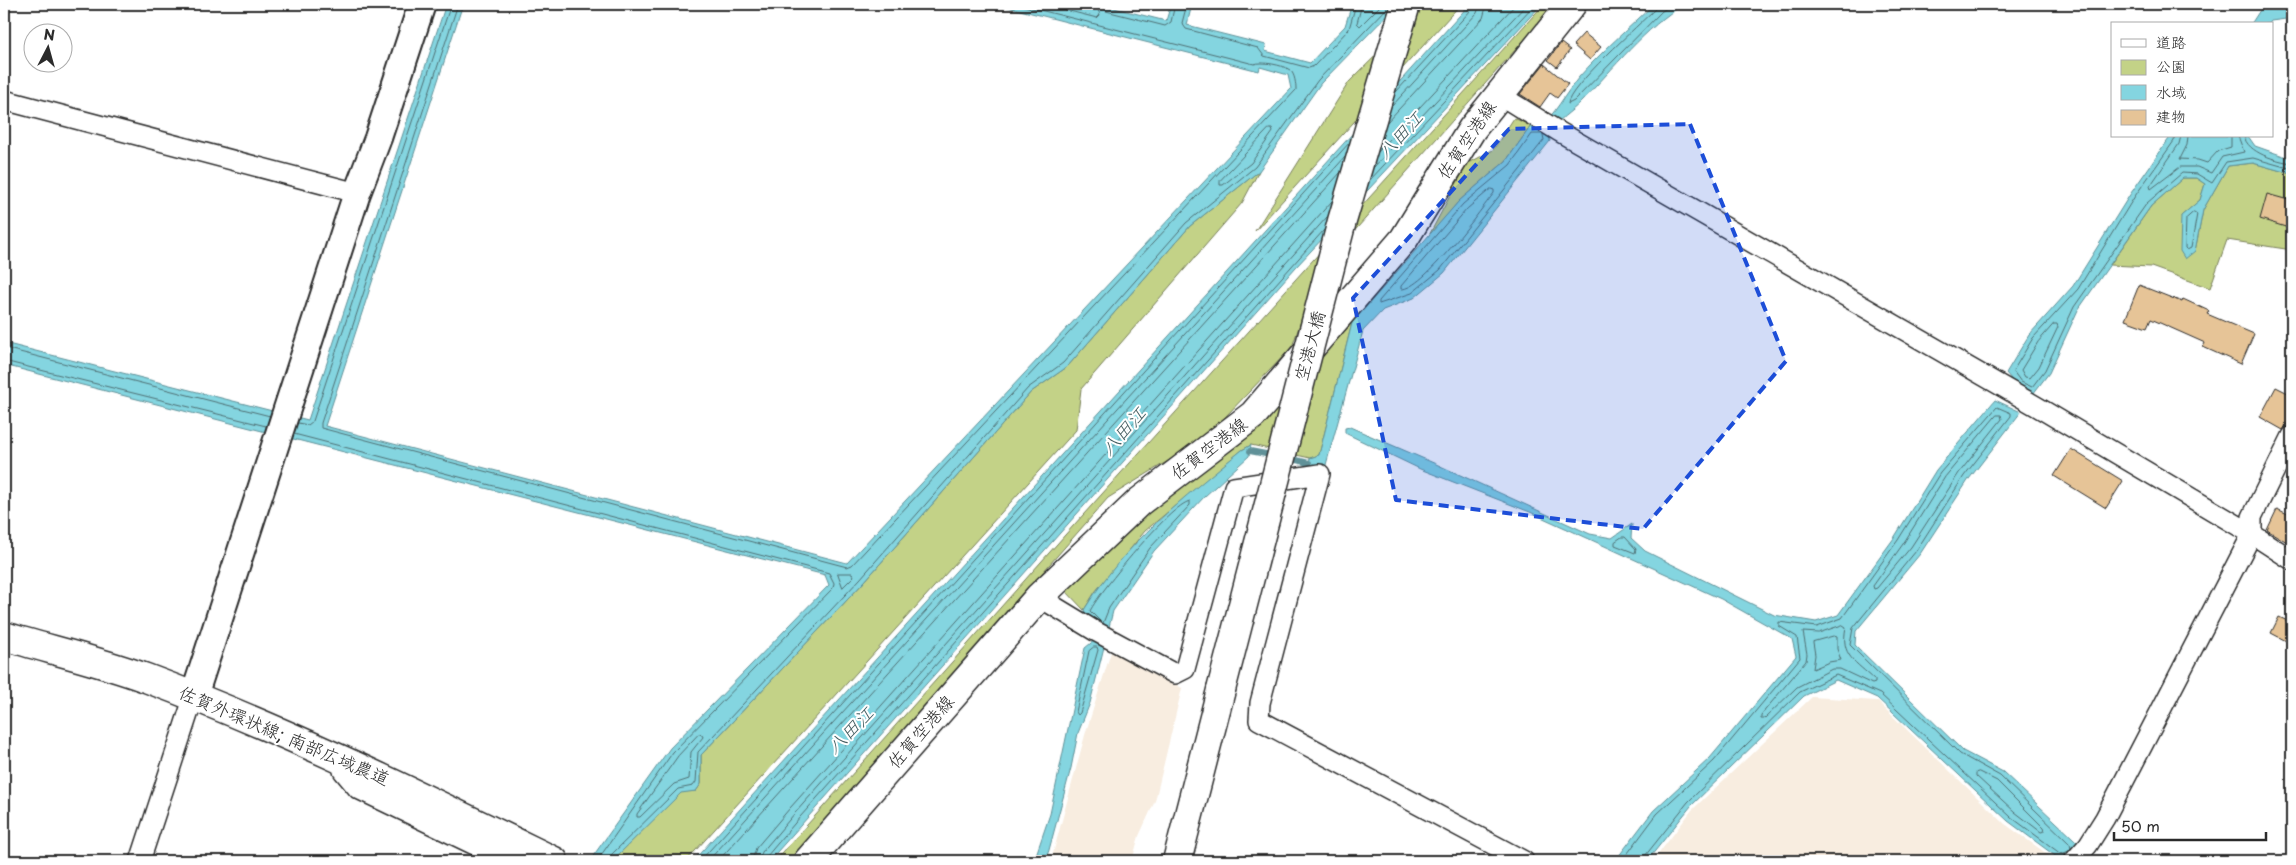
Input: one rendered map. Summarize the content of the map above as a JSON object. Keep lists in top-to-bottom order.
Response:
{
  "streets": {
    "main road": ["佐賀空港線", "空港大橋", "佐賀外環状線; 南部広域農道"]
  },
  "water": ["八田江"],
  "legend": [
    "道路",
    "公園",
    "水域",
    "建物"
  ],
  "scale_bar": "50 m",
  "north": "top"
}
